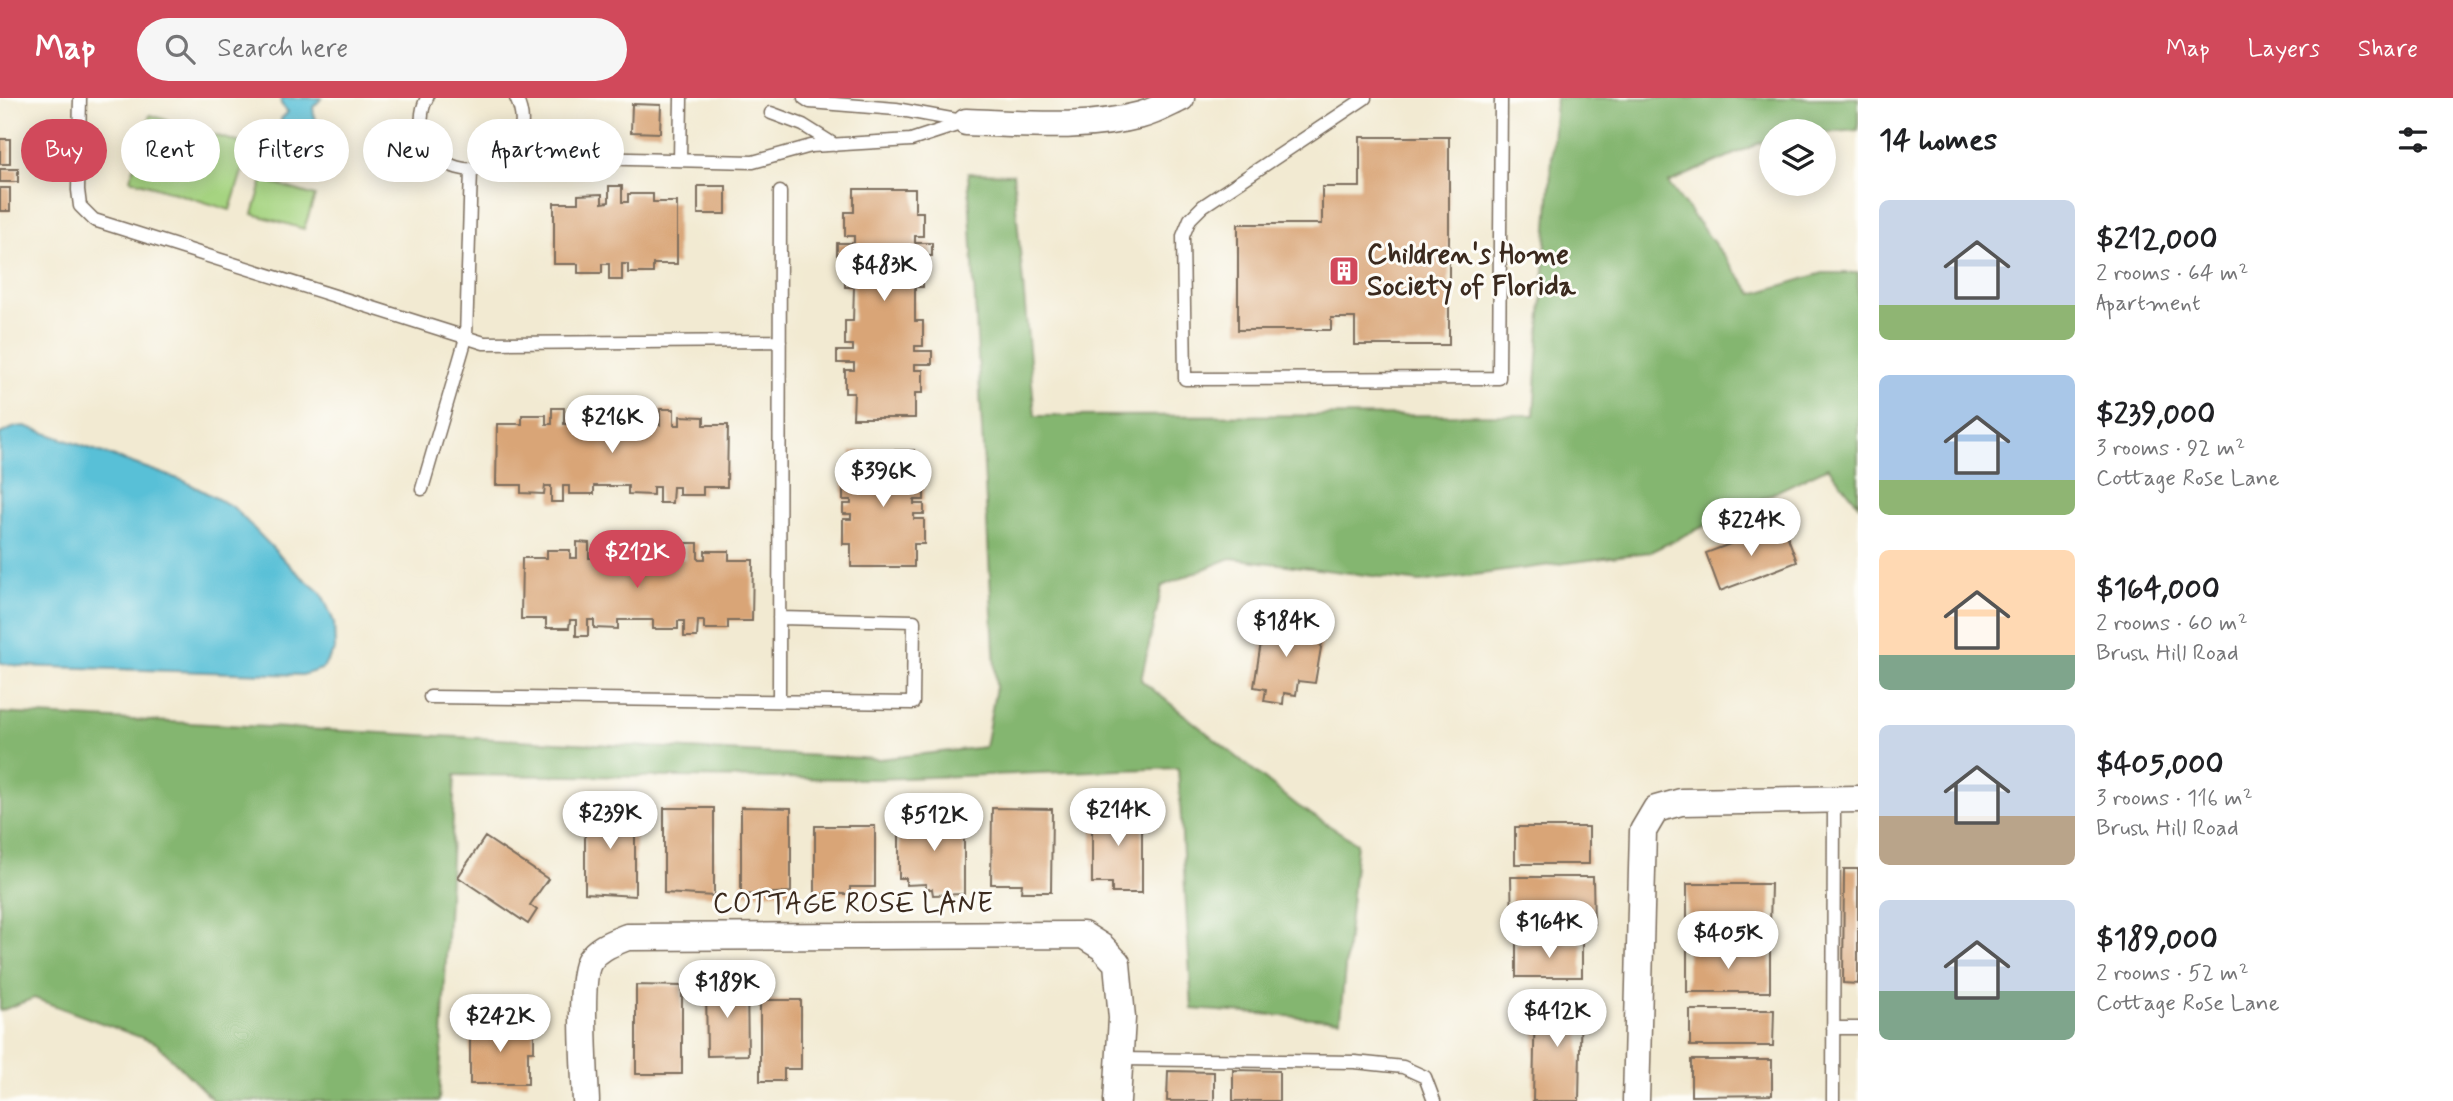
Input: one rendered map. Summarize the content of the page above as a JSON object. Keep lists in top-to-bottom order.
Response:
{
  "streets": {
    "street": ["COTTAGE ROSE LANE"]
  },
  "places": {
    "building": ["Children's Home Society of Florida"]
  },
  "page": {
    "header": "Map",
    "search": "Search here",
    "nav": ["Map", "Layers", "Share"],
    "heading": "14 homes",
    "chip": [
      "Buy",
      "Rent",
      "Filters",
      "New",
      "Apartment"
    ],
    "list": [
      {
        "name": "$212,000",
        "note": "2 rooms · 64 m² · Apartment"
      },
      {
        "name": "$239,000",
        "note": "3 rooms · 92 m² · Cottage Rose Lane"
      },
      {
        "name": "$164,000",
        "note": "2 rooms · 60 m² · Brush Hill Road"
      },
      {
        "name": "$405,000",
        "note": "3 rooms · 116 m² · Brush Hill Road"
      },
      {
        "name": "$189,000",
        "note": "2 rooms · 52 m² · Cottage Rose Lane"
      }
    ],
    "price": [
      "$483K",
      "$216K",
      "$396K",
      "$224K",
      "$212K",
      "$184K",
      "$214K",
      "$239K",
      "$512K",
      "$164K",
      "$405K",
      "$189K",
      "$412K",
      "$242K"
    ]
  }
}
